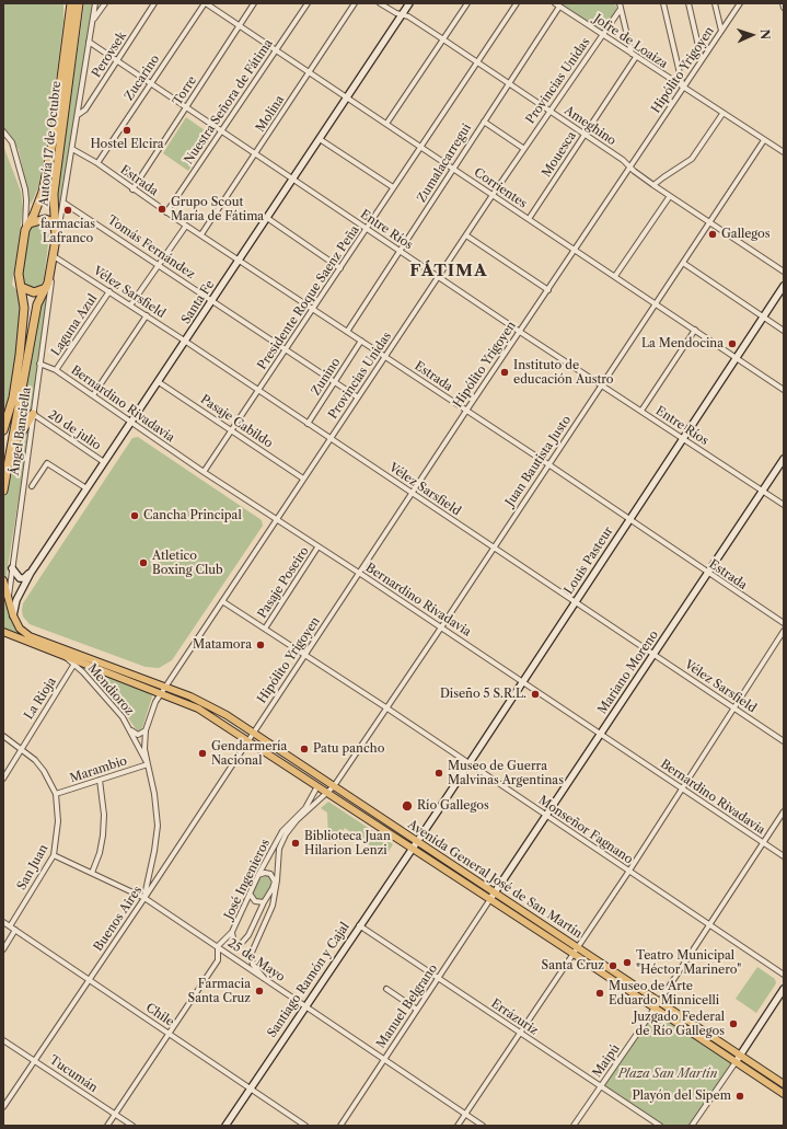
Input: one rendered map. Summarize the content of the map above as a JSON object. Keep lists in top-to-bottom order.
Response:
{
  "streets": {
    "highway": ["Autovía 17 de Octubre"],
    "main road": ["Avenida General José de San Martín"],
    "street": [
      "Jofre de Loaiza",
      "Perovsek",
      "Hipólito Yrigoyen",
      "Zucarino",
      "Provincias Unidas",
      "Torre",
      "Nuestra Señora de Fátima",
      "Molina",
      "Ameghino",
      "Mouesca",
      "Zumalacarregui",
      "Estrada",
      "Corrientes",
      "Entre Ríos",
      "Tomás Fernández",
      "Vélez Sarsfield",
      "Presidente Roque Saenz Peña",
      "Santa Fe",
      "Laguna Azul",
      "Zunino",
      "Bernardino Rivadavia",
      "Pasaje Cabildo",
      "20 de julio",
      "Ángel Banciella",
      "Juan Bautista Justo",
      "Louis Pasteur",
      "Pasaje Poseiro",
      "Mariano Moreno",
      "Mendioroz",
      "La Rioja",
      "Marambio",
      "Monseñor Fagnano",
      "San Juan",
      "José Ingenieros",
      "Buenos Aires",
      "25 de Mayo",
      "Santiago Ramón y Cajal",
      "Manuel Belgrano",
      "Chile",
      "Errázuriz",
      "Maipú",
      "Tucumán"
    ]
  },
  "crossings": [
    ["Jofre de Loaiza", "Hipólito Yrigoyen"],
    ["Jofre de Loaiza", "Provincias Unidas"],
    ["Jofre de Loaiza", "Mouesca"],
    ["Jofre de Loaiza", "Zumalacarregui"],
    ["Jofre de Loaiza", "Juan Bautista Justo"],
    ["Perovsek", "Entre Ríos"],
    ["Hipólito Yrigoyen", "Ameghino"],
    ["Hipólito Yrigoyen", "Estrada"],
    ["Hipólito Yrigoyen", "Corrientes"],
    ["Hipólito Yrigoyen", "Entre Ríos"],
    ["Hipólito Yrigoyen", "Vélez Sarsfield"],
    ["Hipólito Yrigoyen", "Bernardino Rivadavia"],
    ["Hipólito Yrigoyen", "Monseñor Fagnano"],
    ["Hipólito Yrigoyen", "Avenida General José de San Martín"],
    ["Hipólito Yrigoyen", "Buenos Aires"],
    ["Zucarino", "Estrada"],
    ["Zucarino", "Corrientes"],
    ["Zucarino", "Entre Ríos"],
    ["Provincias Unidas", "Ameghino"],
    ["Provincias Unidas", "Estrada"],
    ["Provincias Unidas", "Corrientes"],
    ["Provincias Unidas", "Entre Ríos"],
    ["Provincias Unidas", "Tomás Fernández"],
    ["Provincias Unidas", "Vélez Sarsfield"],
    ["Provincias Unidas", "Bernardino Rivadavia"],
    ["Provincias Unidas", "Pasaje Cabildo"],
    ["Provincias Unidas", "Mendioroz"],
    ["Provincias Unidas", "Marambio"],
    ["Provincias Unidas", "Monseñor Fagnano"],
    ["Provincias Unidas", "Avenida General José de San Martín"],
    ["Torre", "Estrada"],
    ["Torre", "Corrientes"],
    ["Torre", "Entre Ríos"],
    ["Nuestra Señora de Fátima", "Estrada"],
    ["Nuestra Señora de Fátima", "Corrientes"],
    ["Nuestra Señora de Fátima", "Entre Ríos"],
    ["Molina", "Estrada"],
    ["Molina", "Corrientes"],
    ["Molina", "Entre Ríos"],
    ["Ameghino", "Mouesca"],
    ["Ameghino", "Zumalacarregui"],
    ["Ameghino", "Presidente Roque Saenz Peña"],
    ["Ameghino", "Santa Fe"],
    ["Ameghino", "Juan Bautista Justo"],
    ["Autovía 17 de Octubre", "Vélez Sarsfield"],
    ["Autovía 17 de Octubre", "Ángel Banciella"],
    ["Mouesca", "Corrientes"],
    ["Zumalacarregui", "Estrada"],
    ["Zumalacarregui", "Corrientes"],
    ["Zumalacarregui", "Entre Ríos"],
    ["Estrada", "Presidente Roque Saenz Peña"],
    ["Estrada", "Santa Fe"],
    ["Estrada", "Zunino"],
    ["Estrada", "Juan Bautista Justo"],
    ["Estrada", "Louis Pasteur"],
    ["Estrada", "Mariano Moreno"],
    ["Corrientes", "Presidente Roque Saenz Peña"],
    ["Corrientes", "Santa Fe"],
    ["Corrientes", "Juan Bautista Justo"],
    ["Corrientes", "Louis Pasteur"],
    ["Entre Ríos", "Presidente Roque Saenz Peña"],
    ["Entre Ríos", "Santa Fe"],
    ["Entre Ríos", "Juan Bautista Justo"],
    ["Entre Ríos", "Louis Pasteur"],
    ["Entre Ríos", "Mariano Moreno"],
    ["Tomás Fernández", "Presidente Roque Saenz Peña"],
    ["Tomás Fernández", "Santa Fe"],
    ["Tomás Fernández", "Zunino"],
    ["Vélez Sarsfield", "Presidente Roque Saenz Peña"],
    ["Vélez Sarsfield", "Santa Fe"],
    ["Vélez Sarsfield", "Laguna Azul"],
    ["Vélez Sarsfield", "Zunino"],
    ["Vélez Sarsfield", "Juan Bautista Justo"],
    ["Vélez Sarsfield", "Louis Pasteur"],
    ["Vélez Sarsfield", "Mariano Moreno"],
    ["Presidente Roque Saenz Peña", "Bernardino Rivadavia"],
    ["Presidente Roque Saenz Peña", "Pasaje Cabildo"],
    ["Santa Fe", "Bernardino Rivadavia"],
    ["Santa Fe", "Pasaje Cabildo"],
    ["Santa Fe", "20 de julio"],
    ["Santa Fe", "Avenida General José de San Martín"],
    ["Laguna Azul", "Bernardino Rivadavia"],
    ["Bernardino Rivadavia", "Ángel Banciella"],
    ["Bernardino Rivadavia", "Juan Bautista Justo"],
    ["Bernardino Rivadavia", "Louis Pasteur"],
    ["Bernardino Rivadavia", "Pasaje Poseiro"],
    ["Bernardino Rivadavia", "Mariano Moreno"],
    ["Bernardino Rivadavia", "Maipú"],
    ["20 de julio", "Ángel Banciella"],
    ["Ángel Banciella", "Avenida General José de San Martín"],
    ["Juan Bautista Justo", "Monseñor Fagnano"],
    ["Juan Bautista Justo", "José Ingenieros"],
    ["Juan Bautista Justo", "Avenida General José de San Martín"],
    ["Louis Pasteur", "Monseñor Fagnano"],
    ["Louis Pasteur", "Avenida General José de San Martín"],
    ["Louis Pasteur", "Santiago Ramón y Cajal"],
    ["Pasaje Poseiro", "Monseñor Fagnano"],
    ["Mariano Moreno", "Monseñor Fagnano"],
    ["Mariano Moreno", "Avenida General José de San Martín"],
    ["Mariano Moreno", "Manuel Belgrano"],
    ["Mendioroz", "La Rioja"],
    ["Mendioroz", "Marambio"],
    ["Mendioroz", "Avenida General José de San Martín"],
    ["Mendioroz", "Buenos Aires"],
    ["Mendioroz", "25 de Mayo"],
    ["La Rioja", "San Juan"],
    ["La Rioja", "Avenida General José de San Martín"],
    ["Marambio", "San Juan"],
    ["Monseñor Fagnano", "Maipú"],
    ["San Juan", "25 de Mayo"],
    ["San Juan", "Chile"],
    ["José Ingenieros", "Avenida General José de San Martín"],
    ["José Ingenieros", "25 de Mayo"],
    ["Avenida General José de San Martín", "Buenos Aires"],
    ["Avenida General José de San Martín", "Santiago Ramón y Cajal"],
    ["Avenida General José de San Martín", "Manuel Belgrano"],
    ["Avenida General José de San Martín", "Maipú"],
    ["Buenos Aires", "25 de Mayo"],
    ["Buenos Aires", "Chile"],
    ["Buenos Aires", "Tucumán"],
    ["25 de Mayo", "Santiago Ramón y Cajal"],
    ["25 de Mayo", "Manuel Belgrano"],
    ["Santiago Ramón y Cajal", "Chile"],
    ["Santiago Ramón y Cajal", "Errázuriz"],
    ["Manuel Belgrano", "Errázuriz"],
    ["Errázuriz", "Maipú"]
  ],
  "districts": ["FÁTIMA"],
  "parks": ["Plaza San Martín"],
  "places": [
    "Hostel Elcira",
    "Grupo Scout María de Fátima",
    "farmacias Lafranco",
    "Gallegos",
    "La Mendocina",
    "Instituto de educación Austro",
    "Cancha Principal",
    "Atletico Boxing Club",
    "Matamora",
    "Diseño 5 S.R.L.",
    "Patu pancho",
    "Gendarmería Nacional",
    "Museo de Guerra Malvinas Argentinas",
    "Río Gallegos",
    "Biblioteca Juan Hilarion Lenzi",
    "Teatro Municipal \"Héctor Marinero\"",
    "Santa Cruz",
    "Farmacia Santa Cruz",
    "Museo de Arte Eduardo Minnicelli",
    "Juzgado Federal de Río Gallegos",
    "Playón del Sipem"
  ],
  "north": "right"
}
